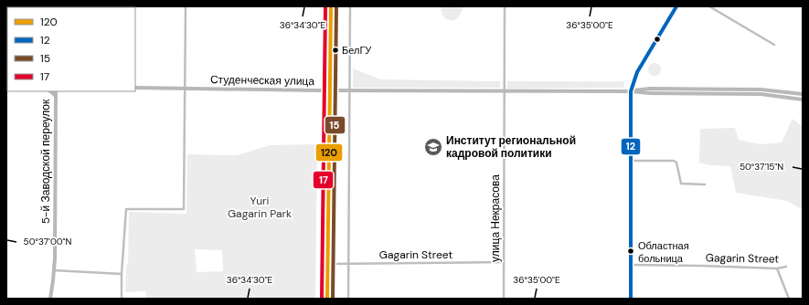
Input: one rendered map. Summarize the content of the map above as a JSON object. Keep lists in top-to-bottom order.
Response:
{
  "streets": {
    "main road": ["Студенческая улица", "5-й Заводской переулок"],
    "street": ["улица Некрасова", "Gagarin Street"]
  },
  "crossings": [
    ["Студенческая улица", "улица Некрасова"],
    ["улица Некрасова", "Gagarin Street"]
  ],
  "parks": ["Yuri Gagarin Park"],
  "places": {
    "other": ["БелГУ", "Областная больница"],
    "school or university": ["Институт региональной кадровой политики"]
  },
  "lines": [
    "transit line 120",
    "transit line 12",
    "transit line 15",
    "transit line 17"
  ],
  "legend": [
    "120",
    "12",
    "15",
    "17"
  ],
  "coordinates": [
    "36°34'30\"E",
    "36°35'00\"E",
    "50°37'15\"N",
    "50°37'00\"N"
  ]
}
